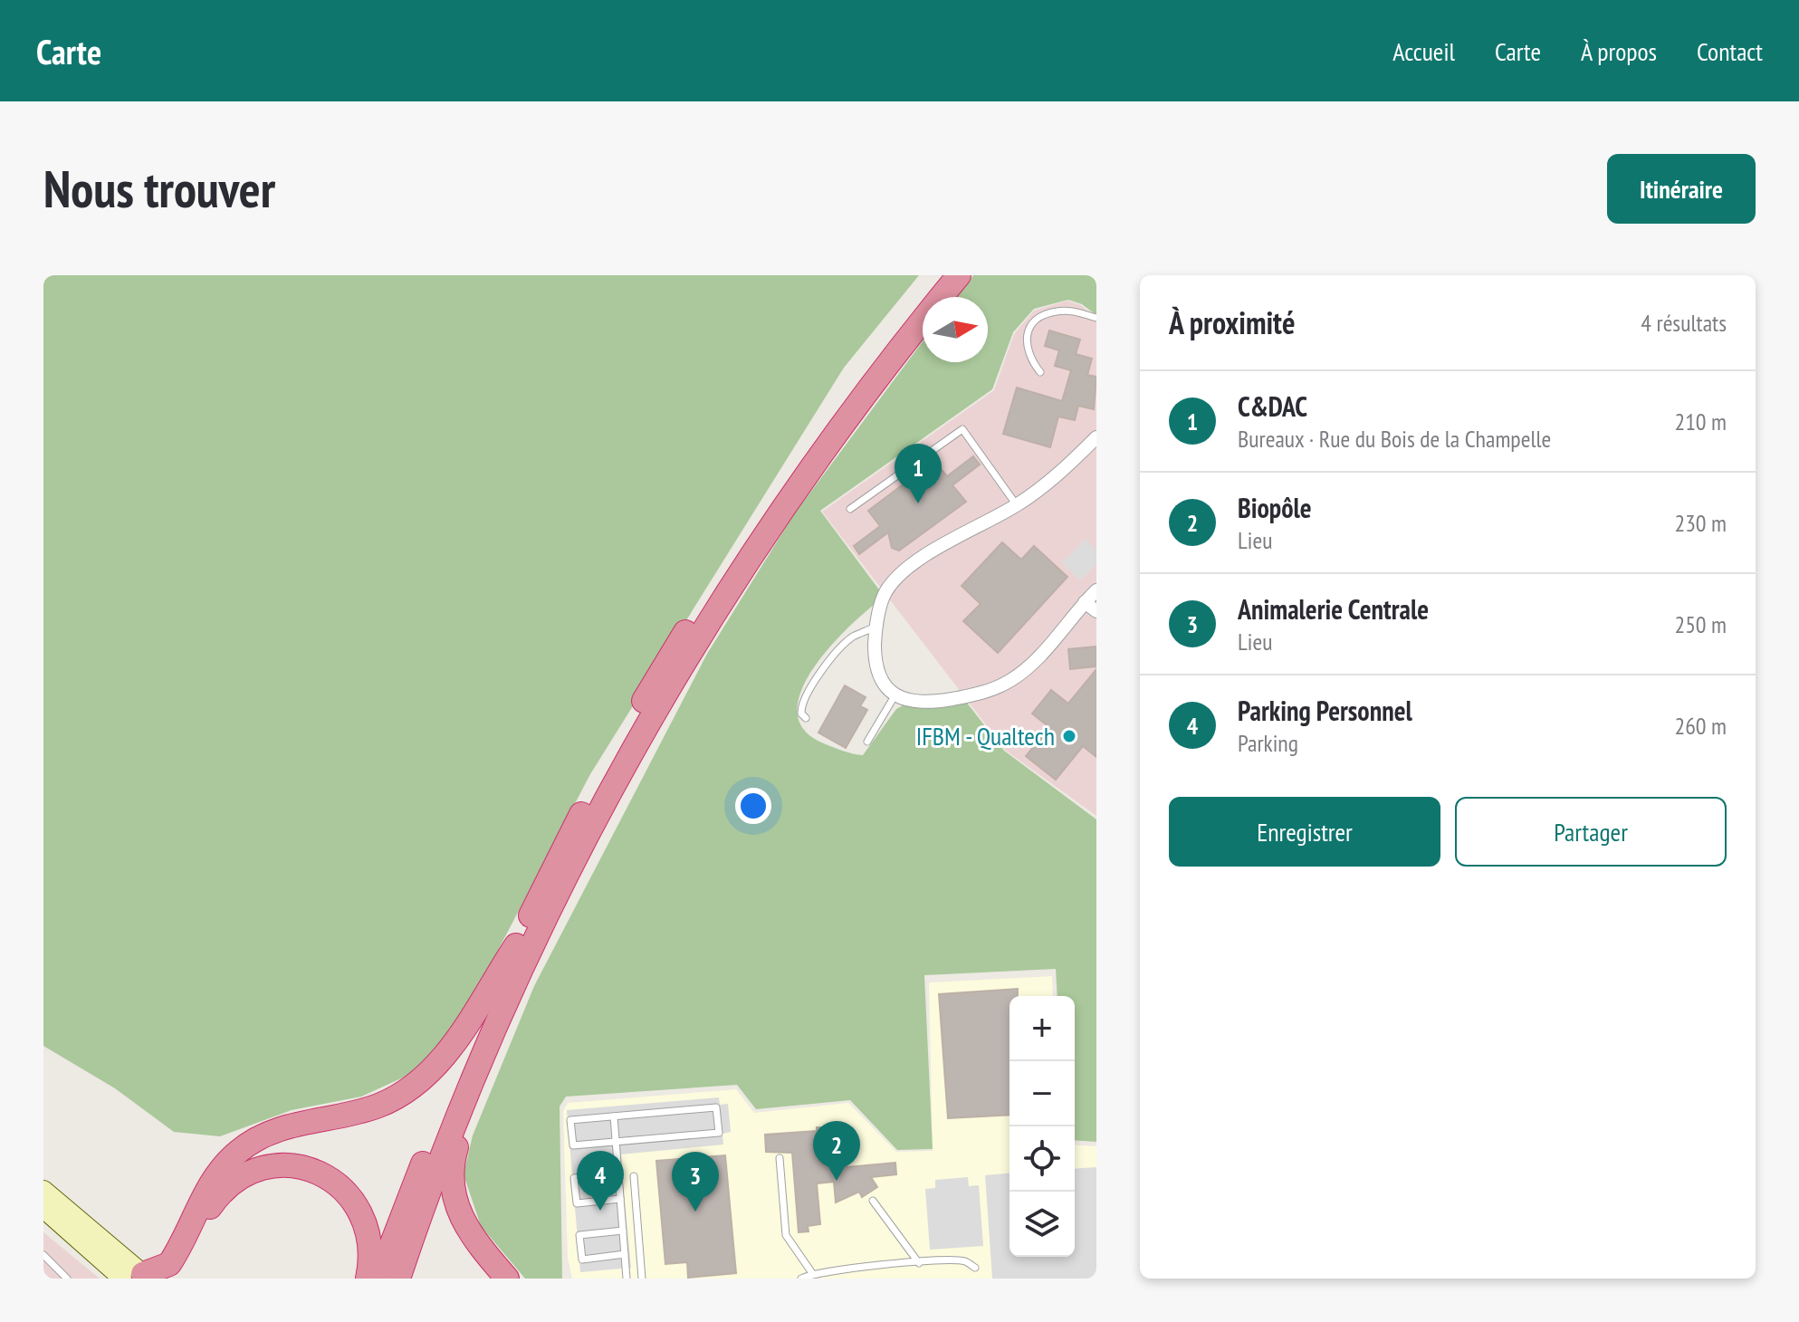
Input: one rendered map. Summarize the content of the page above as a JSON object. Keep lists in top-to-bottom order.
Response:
{
  "places": ["IFBM - Qualtech"],
  "north": "right",
  "page": {
    "header": "Carte",
    "nav": [
      "Accueil",
      "Carte",
      "À propos",
      "Contact"
    ],
    "buttons": [
      "Itinéraire",
      ["Enregistrer", "Partager"]
    ],
    "title": "Nous trouver",
    "heading": ["À proximité", "4 résultats"],
    "list": [
      {
        "mark": "1",
        "name": "C&DAC",
        "note": "Bureaux · Rue du Bois de la Champelle",
        "value": "210 m"
      },
      {
        "mark": "2",
        "name": "Biopôle",
        "note": "Lieu",
        "value": "230 m"
      },
      {
        "mark": "3",
        "name": "Animalerie Centrale",
        "note": "Lieu",
        "value": "250 m"
      },
      {
        "mark": "4",
        "name": "Parking Personnel",
        "note": "Parking",
        "value": "260 m"
      }
    ],
    "pins": [
      "1",
      "2",
      "4",
      "3"
    ],
    "map_buttons": ["+", "−"]
  }
}
